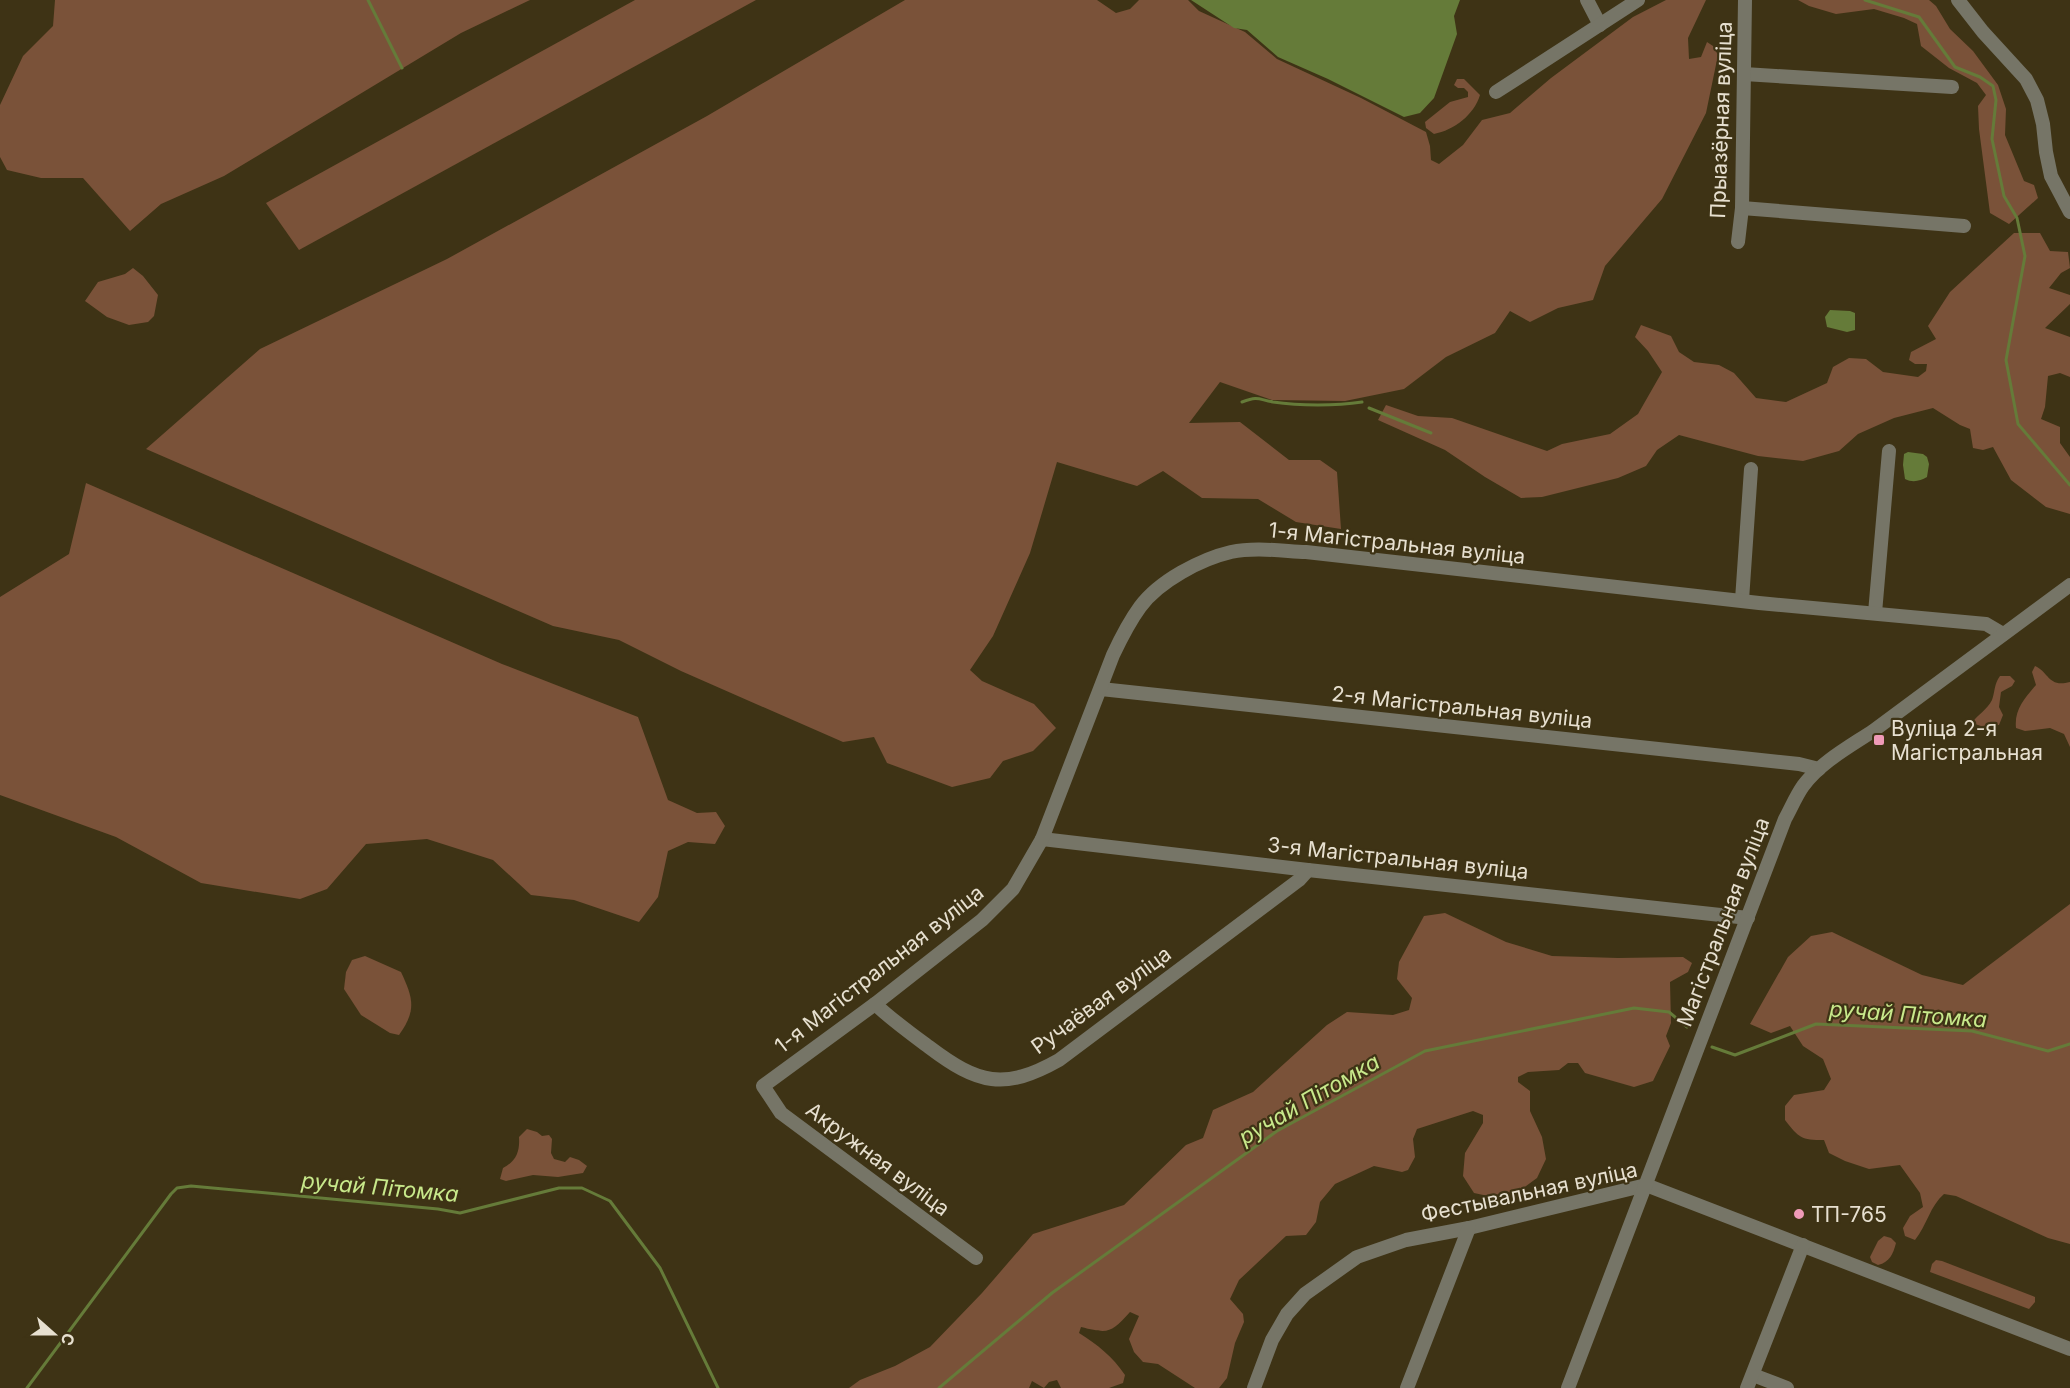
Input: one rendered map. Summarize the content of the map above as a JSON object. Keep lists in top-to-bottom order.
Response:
{
  "streets": {
    "street": [
      "Прыазёрная вуліца",
      "1-я Магістральная вуліца",
      "2-я Магістральная вуліца",
      "3-я Магістральная вуліца",
      "Магістральная вуліца",
      "Ручаёвая вуліца",
      "Акружная вуліца",
      "Фестывальная вуліца"
    ]
  },
  "crossings": [
    ["1-я Магістральная вуліца", "2-я Магістральная вуліца"],
    ["1-я Магістральная вуліца", "3-я Магістральная вуліца"],
    ["1-я Магістральная вуліца", "Магістральная вуліца"],
    ["1-я Магістральная вуліца", "Ручаёвая вуліца"],
    ["1-я Магістральная вуліца", "Акружная вуліца"],
    ["2-я Магістральная вуліца", "Магістральная вуліца"],
    ["3-я Магістральная вуліца", "Магістральная вуліца"],
    ["3-я Магістральная вуліца", "Ручаёвая вуліца"],
    ["Магістральная вуліца", "Фестывальная вуліца"]
  ],
  "water": ["ручай Пітомка"],
  "places": {
    "transit": ["Вуліца 2-я Магістральная"],
    "other": ["ТП-765"]
  },
  "north": "right"
}
